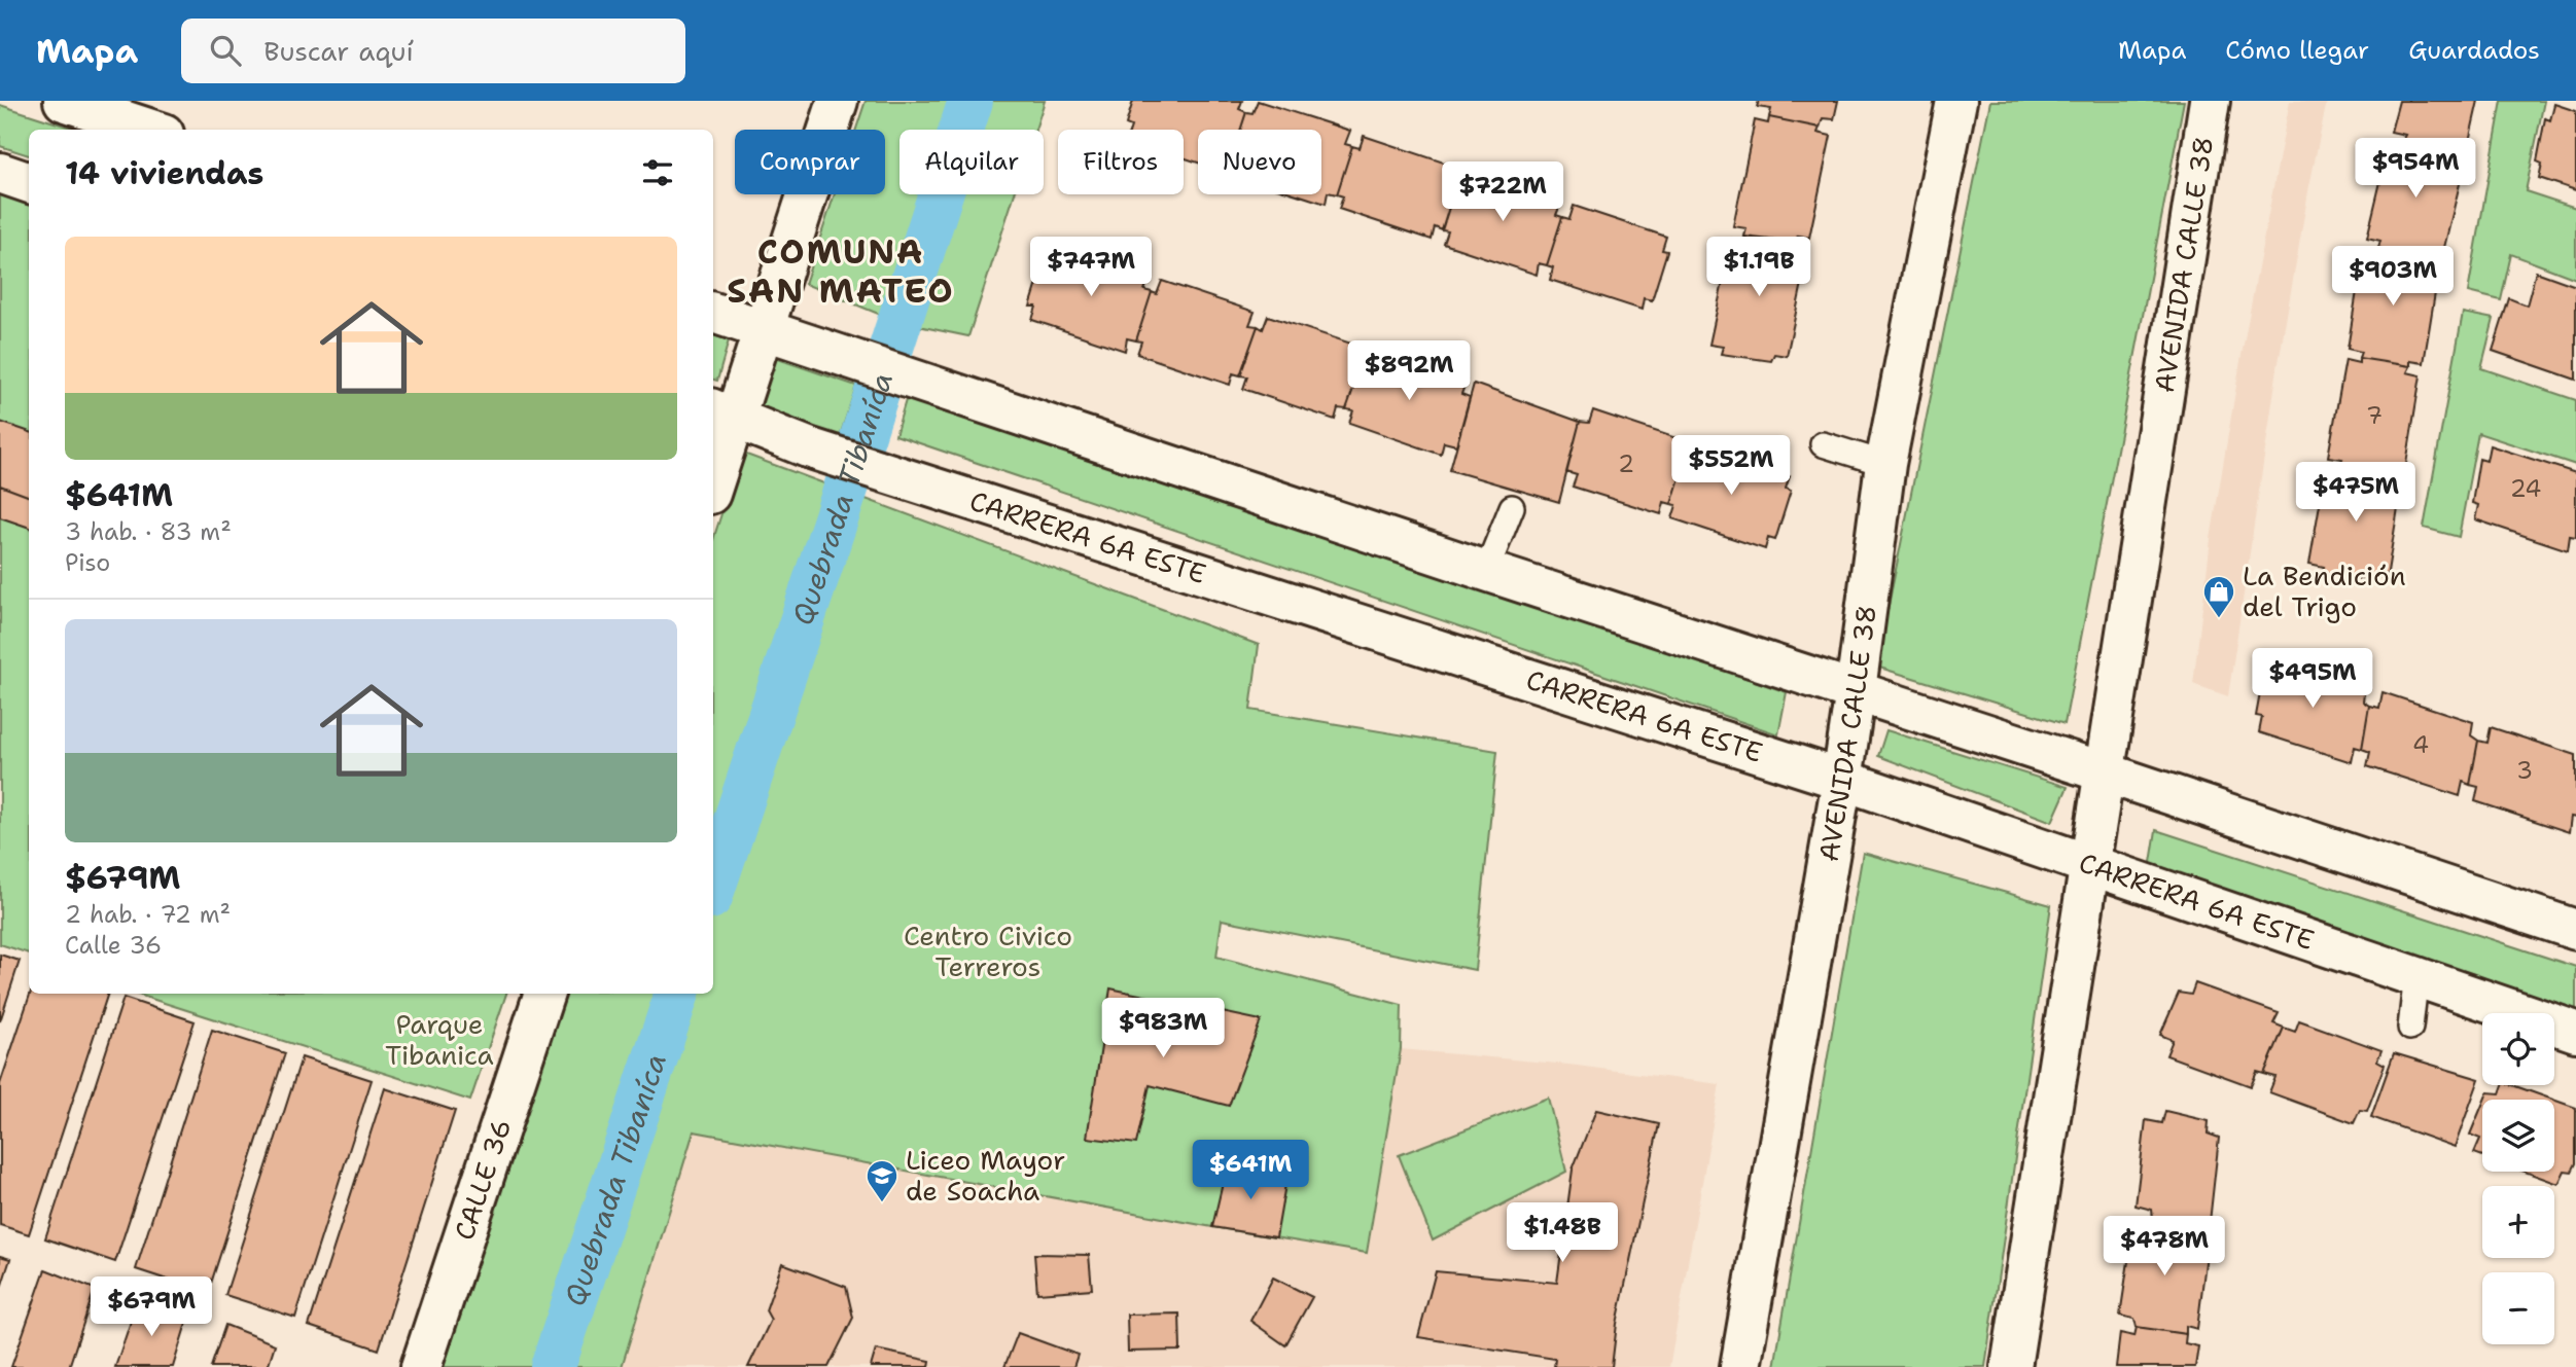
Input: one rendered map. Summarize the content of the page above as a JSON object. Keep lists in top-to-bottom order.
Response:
{
  "streets": {
    "street": ["AVENIDA CALLE 38", "CARRERA 6A ESTE", "CALLE 36"]
  },
  "crossings": [
    ["AVENIDA CALLE 38", "CARRERA 6A ESTE"]
  ],
  "districts": ["COMUNA SAN MATEO"],
  "water": ["Quebrada Tibaníca"],
  "parks": ["Centro Civico Terreros", "Parque Tibanica"],
  "places": {
    "shop": ["La Bendición del Trigo"],
    "school or university": ["Liceo Mayor de Soacha"]
  },
  "house_numbers": [
    "7",
    "2",
    "24",
    "4",
    "3"
  ],
  "page": {
    "header": "Mapa",
    "search": "Buscar aquí",
    "nav": ["Mapa", "Cómo llegar", "Guardados"],
    "chip": [
      "Comprar",
      "Alquilar",
      "Filtros",
      "Nuevo"
    ],
    "heading": "14 viviendas",
    "price": [
      "$954M",
      "$722M",
      "$747M",
      "$1.19B",
      "$903M",
      "$892M",
      "$552M",
      "$475M",
      "$495M",
      "$983M",
      "$641M",
      "$1.48B",
      "$478M",
      "$679M"
    ],
    "list": [
      {
        "name": "$641M",
        "note": "3 hab. · 83 m² · Piso"
      },
      {
        "name": "$679M",
        "note": "2 hab. · 72 m² · Calle 36"
      }
    ],
    "map_buttons": ["+", "−"]
  }
}
